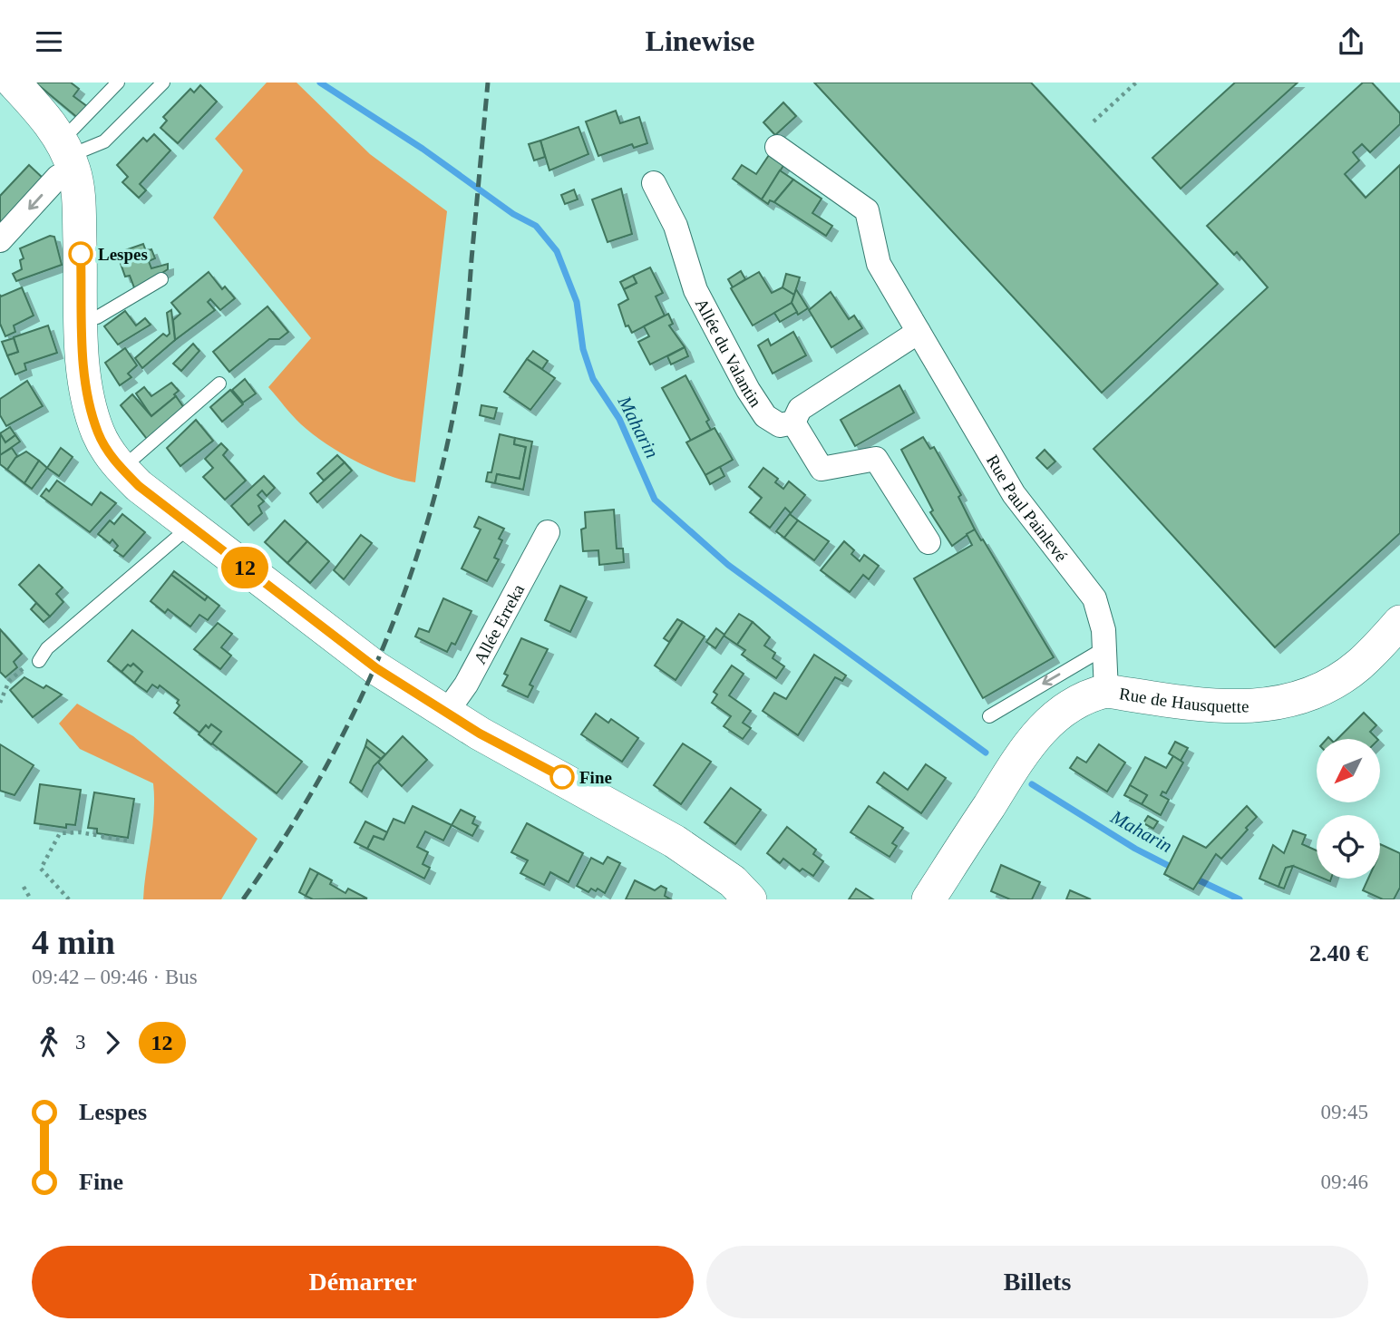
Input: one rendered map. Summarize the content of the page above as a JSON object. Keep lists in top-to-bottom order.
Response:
{
  "streets": {
    "street": [
      "Allée du Valantin",
      "Rue Paul Painlevé",
      "Allée Erreka",
      "Rue de Hausquette"
    ]
  },
  "crossings": [
    ["Rue Paul Painlevé", "Rue de Hausquette"]
  ],
  "water": ["Maharin"],
  "places": ["Lespes", "Fine"],
  "lines": ["bus line 12"],
  "north": "bottom left",
  "page": {
    "header": "Linewise",
    "on_map": "12",
    "heading": ["4 min", "09:42 – 09:46 · Bus", "2.40 €"],
    "legs": ["3", "12"],
    "list": [
      {
        "name": "Lespes",
        "value": "09:45"
      },
      {
        "name": "Fine",
        "value": "09:46"
      }
    ],
    "buttons": ["Démarrer", "Billets"]
  }
}
